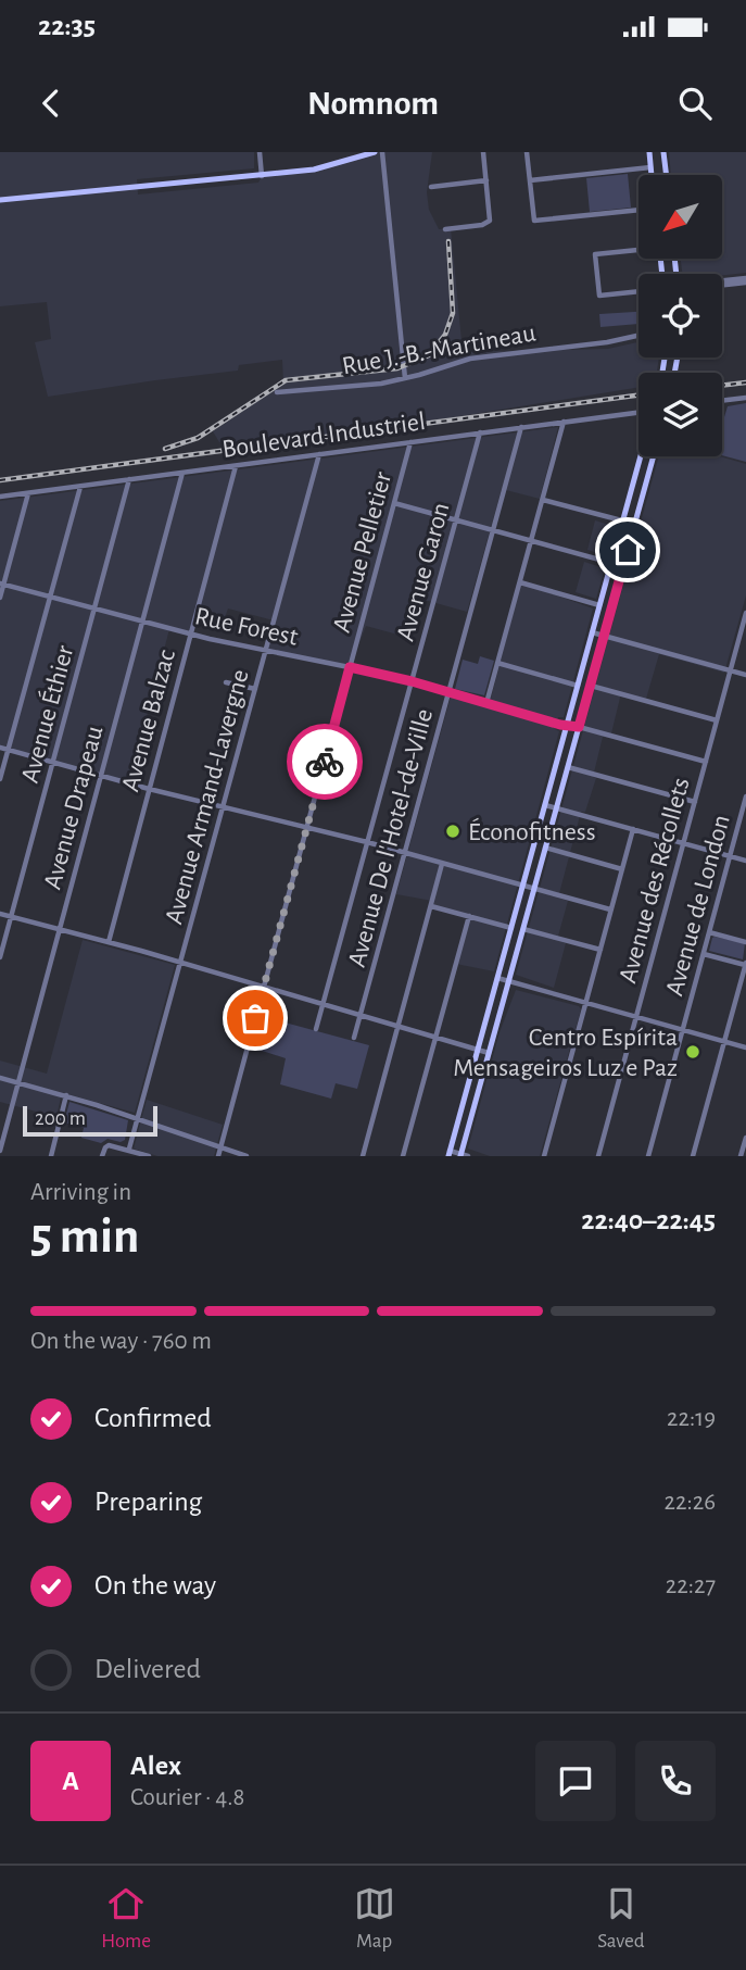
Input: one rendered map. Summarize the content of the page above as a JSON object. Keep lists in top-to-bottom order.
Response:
{
  "streets": {
    "street": [
      "Rue J.-B.-Martineau",
      "Boulevard Industriel",
      "Avenue Pelletier",
      "Avenue Garon",
      "Rue Forest",
      "Avenue Éthier",
      "Avenue Balzac",
      "Avenue Armand-Lavergne",
      "Avenue Drapeau",
      "Avenue De l'Hotel-de-Ville",
      "Avenue des Récollets",
      "Avenue de London"
    ]
  },
  "crossings": [
    ["Boulevard Industriel", "Avenue Pelletier"],
    ["Boulevard Industriel", "Avenue Garon"],
    ["Boulevard Industriel", "Avenue Éthier"],
    ["Boulevard Industriel", "Avenue Balzac"],
    ["Boulevard Industriel", "Avenue Armand-Lavergne"],
    ["Boulevard Industriel", "Avenue Drapeau"],
    ["Boulevard Industriel", "Avenue De l'Hotel-de-Ville"],
    ["Avenue Pelletier", "Rue Forest"],
    ["Avenue Garon", "Rue Forest"],
    ["Rue Forest", "Avenue Éthier"],
    ["Rue Forest", "Avenue Balzac"],
    ["Rue Forest", "Avenue Armand-Lavergne"],
    ["Rue Forest", "Avenue Drapeau"],
    ["Rue Forest", "Avenue De l'Hotel-de-Ville"],
    ["Rue Forest", "Avenue des Récollets"]
  ],
  "places": ["Éconofitness", "Centro Espírita Mensageiros Luz e Paz"],
  "scale_bar": "200 m",
  "north": "bottom left",
  "page": {
    "status": "22:35",
    "header": "Nomnom",
    "scale": "200 m",
    "heading": ["5 min", "Arriving in", "22:40–22:45"],
    "panel": ["Alex", "Courier · 4.8"],
    "bar": "On the way · 760 m",
    "list": [
      ["Confirmed", "22:19"],
      ["Preparing", "22:26"],
      ["On the way", "22:27"],
      "Delivered"
    ],
    "round": "A",
    "tabs": ["Home", "Map", "Saved"]
  }
}
